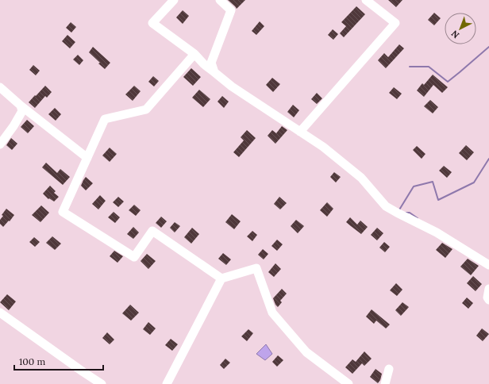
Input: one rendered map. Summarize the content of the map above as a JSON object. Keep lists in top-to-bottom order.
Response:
{
  "scale_bar": "100 m",
  "north": "bottom left"
}
